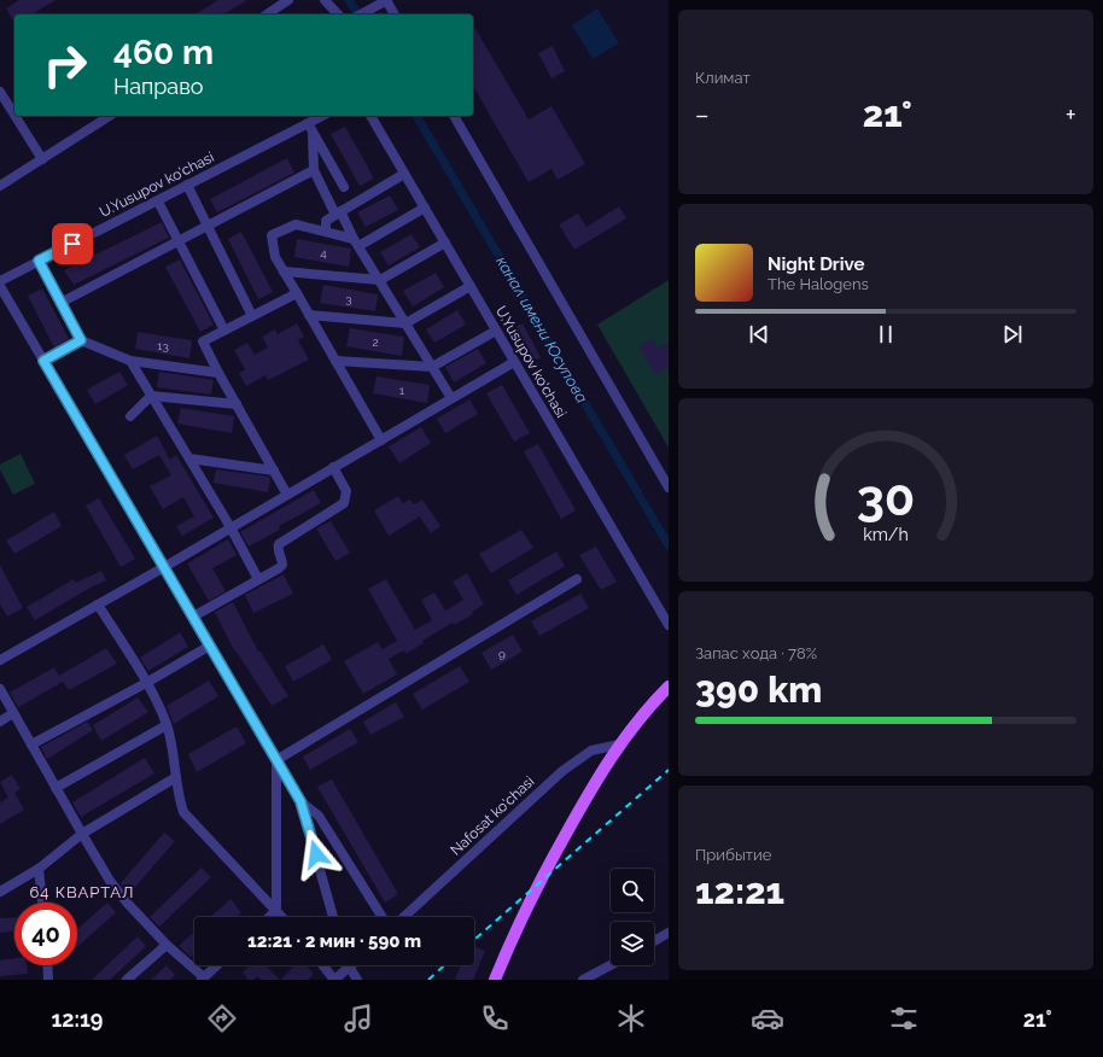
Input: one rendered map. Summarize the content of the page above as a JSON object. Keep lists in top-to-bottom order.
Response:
{
  "streets": {
    "street": ["U.Yusupov ko'chasi", "Nafosat ko'chasi"]
  },
  "districts": ["64 КВАРТАЛ"],
  "water": ["канал имени Юсупова"],
  "house_numbers": [
    "4",
    "3",
    "2",
    "13",
    "1",
    "9"
  ],
  "page": {
    "tile": [
      "Климат",
      ["Запас хода · 78%", "390 km"],
      ["Прибытие", "12:21"]
    ],
    "turn": ["460 m", "Направо"],
    "heat": ["−", "21°", "+"],
    "song": ["Night Drive", "The Halogens"],
    "limit": "40",
    "trip": "12:21 · 2 мин · 590 m",
    "tabs": ["12:19", "21°"],
    "gauge": ["30", "km/h"]
  }
}
